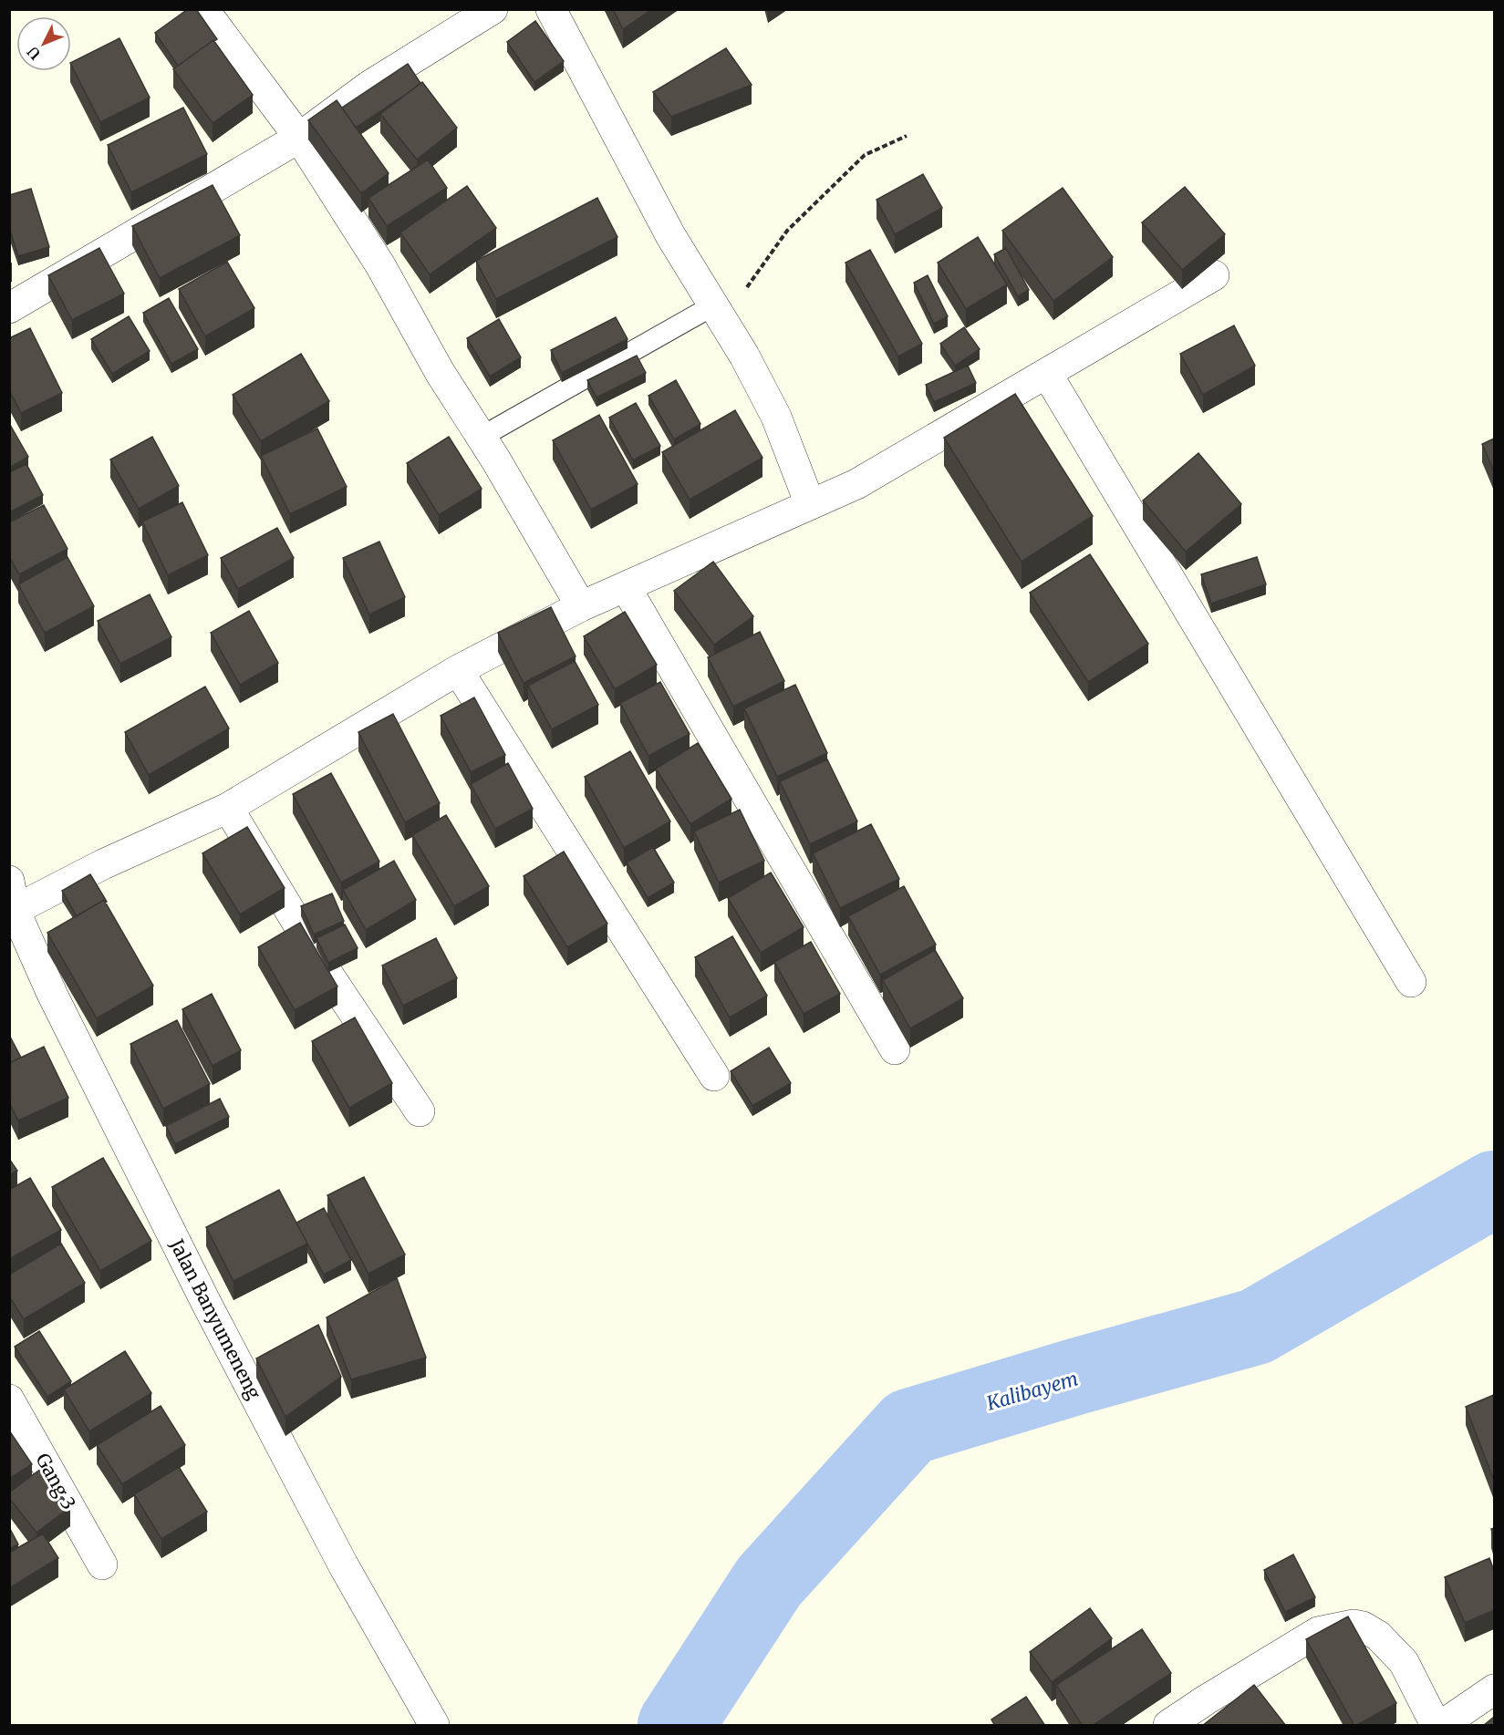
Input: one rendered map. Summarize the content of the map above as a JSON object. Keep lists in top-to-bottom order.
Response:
{
  "streets": {
    "street": ["Jalan Banyumeneng", "Gang 3"]
  },
  "water": ["Kalibayem"],
  "north": "bottom left"
}
